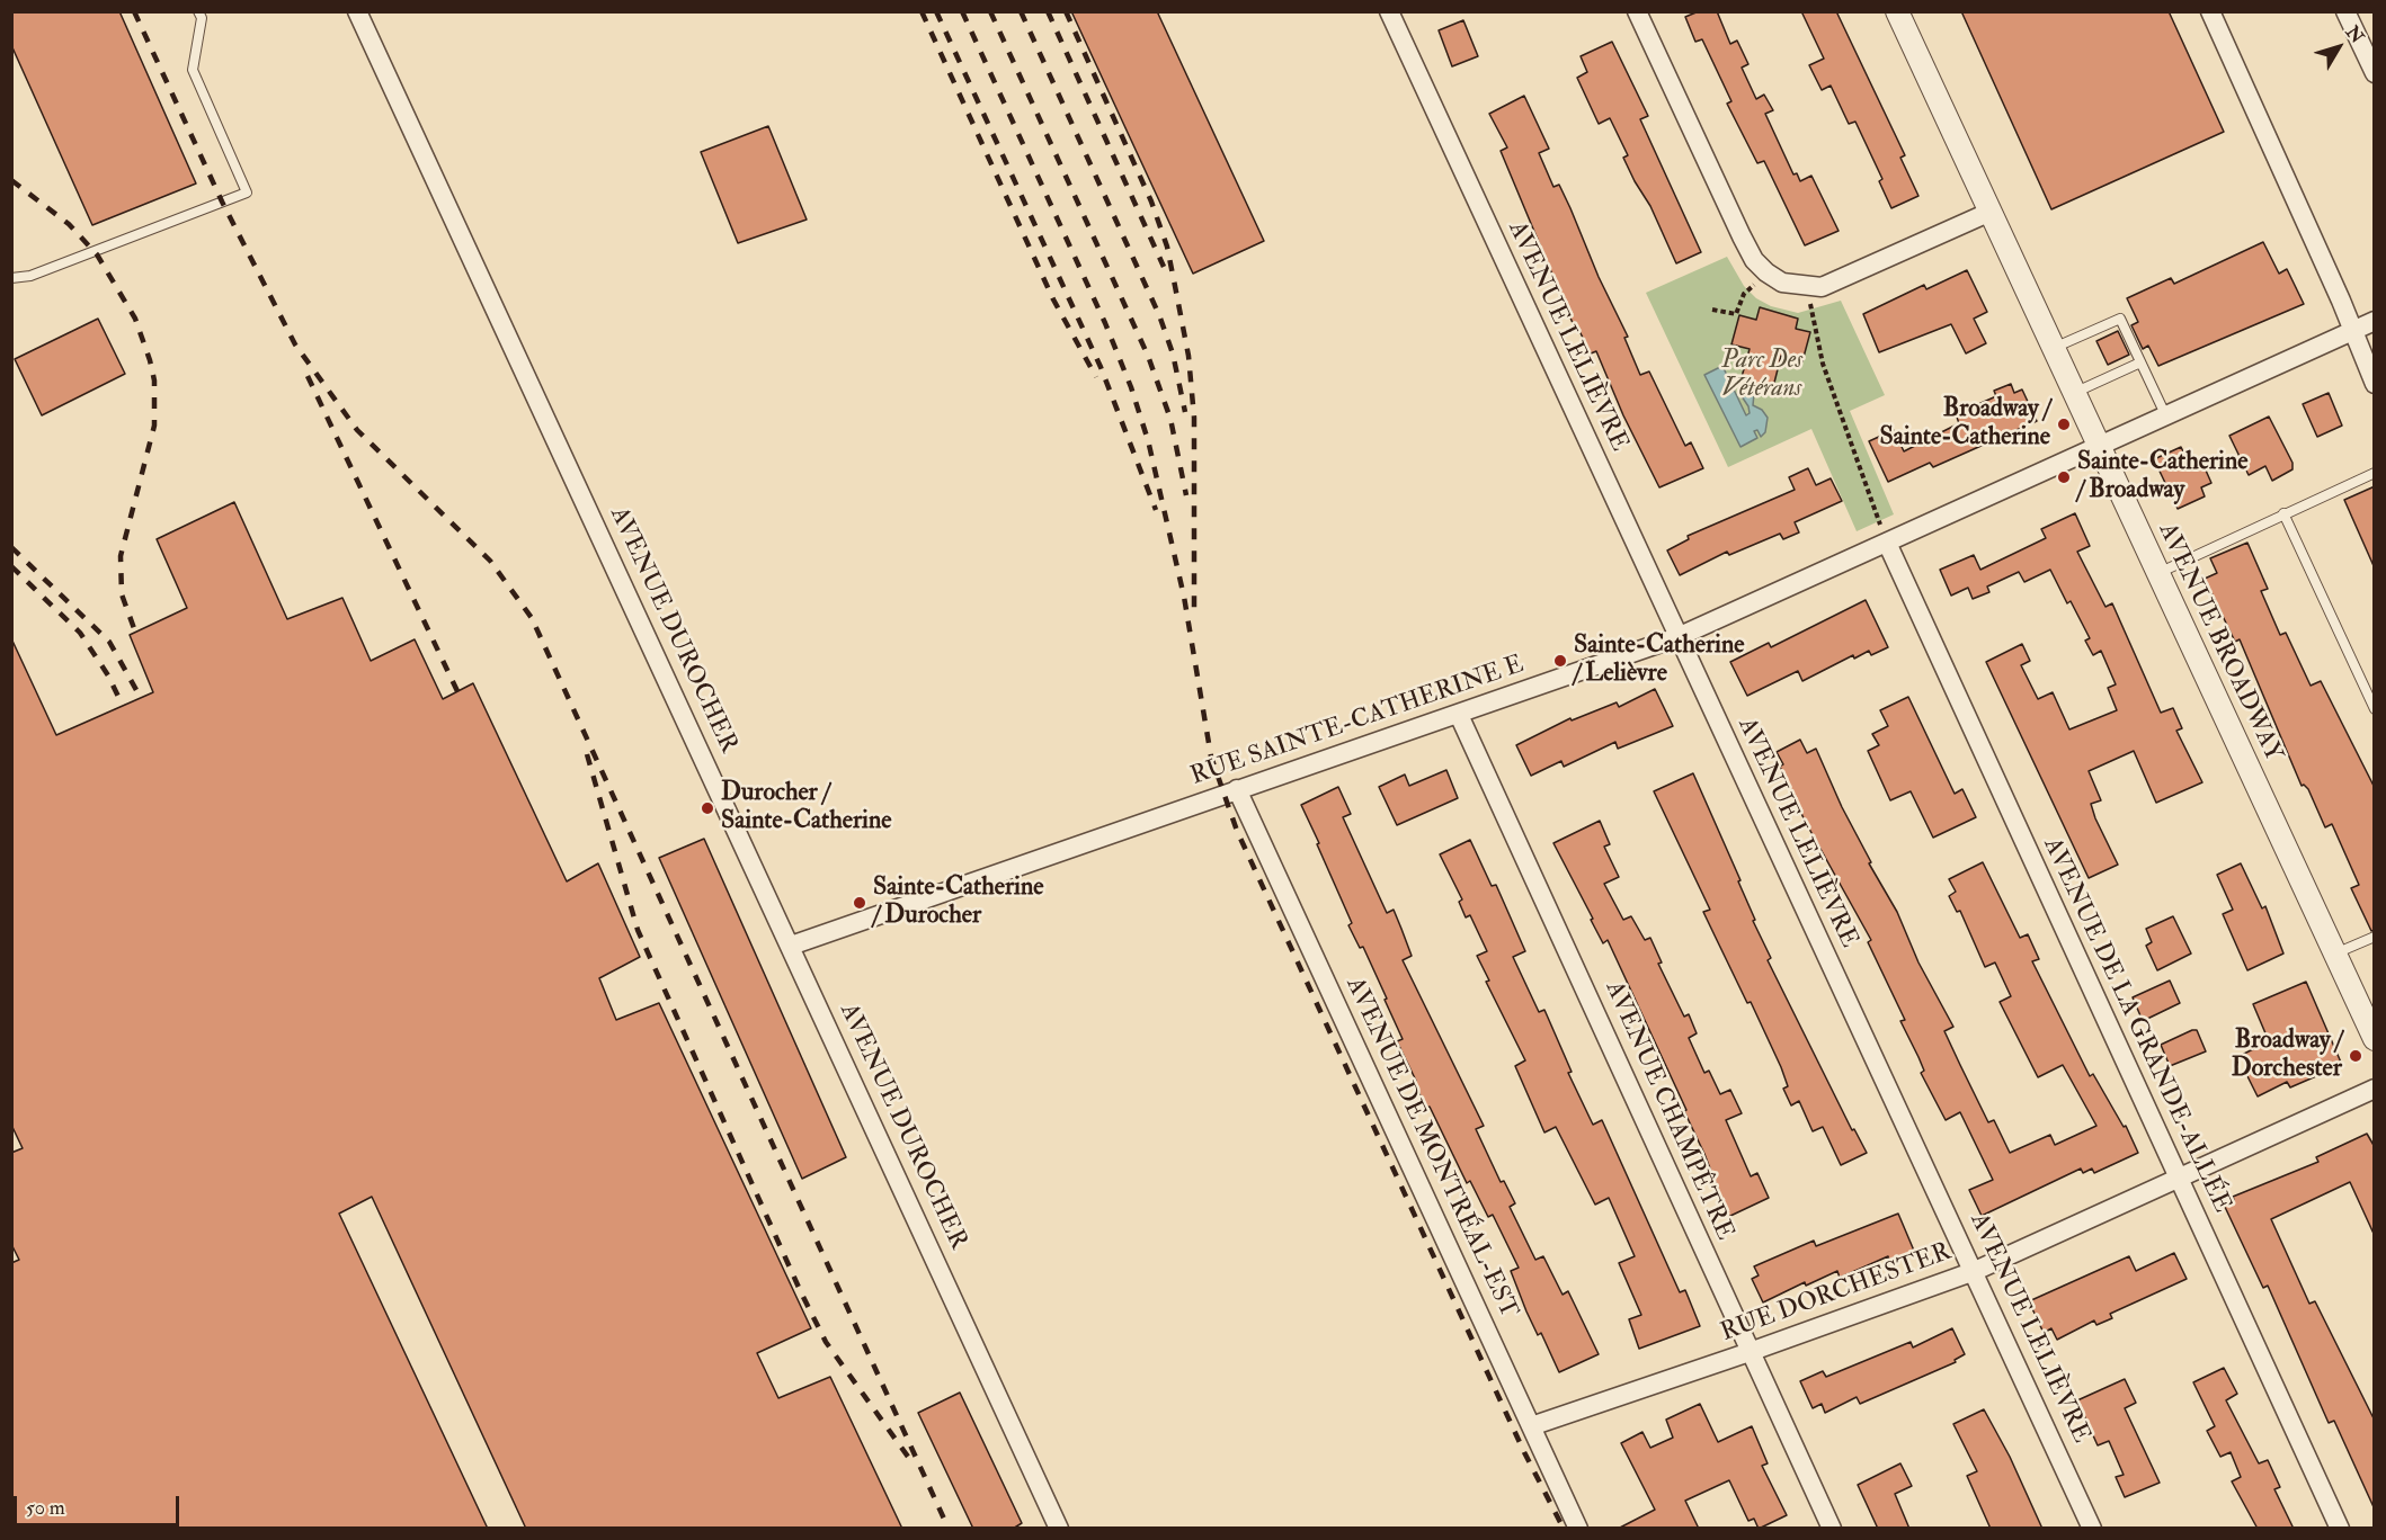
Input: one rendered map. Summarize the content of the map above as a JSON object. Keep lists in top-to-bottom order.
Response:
{
  "streets": {
    "street": [
      "AVENUE LELIÈVRE",
      "AVENUE DUROCHER",
      "AVENUE BROADWAY",
      "RUE SAINTE-CATHERINE E",
      "AVENUE DE LA GRANDE-ALLÉE",
      "AVENUE CHAMPÊTRE",
      "AVENUE DE MONTRÉAL-EST",
      "RUE DORCHESTER"
    ]
  },
  "crossings": [
    ["AVENUE LELIÈVRE", "RUE SAINTE-CATHERINE E"],
    ["AVENUE LELIÈVRE", "RUE DORCHESTER"],
    ["AVENUE DUROCHER", "RUE SAINTE-CATHERINE E"],
    ["AVENUE BROADWAY", "RUE SAINTE-CATHERINE E"],
    ["RUE SAINTE-CATHERINE E", "AVENUE DE LA GRANDE-ALLÉE"],
    ["RUE SAINTE-CATHERINE E", "AVENUE CHAMPÊTRE"],
    ["RUE SAINTE-CATHERINE E", "AVENUE DE MONTRÉAL-EST"],
    ["AVENUE DE LA GRANDE-ALLÉE", "RUE DORCHESTER"],
    ["AVENUE CHAMPÊTRE", "RUE DORCHESTER"],
    ["AVENUE DE MONTRÉAL-EST", "RUE DORCHESTER"]
  ],
  "parks": ["Parc Des Vétérans"],
  "places": [
    "Broadway / Sainte-Catherine",
    "Sainte-Catherine / Broadway",
    "Sainte-Catherine / Lelièvre",
    "Durocher / Sainte-Catherine",
    "Sainte-Catherine / Durocher",
    "Broadway / Dorchester"
  ],
  "scale_bar": "50 m",
  "north": "top right"
}
